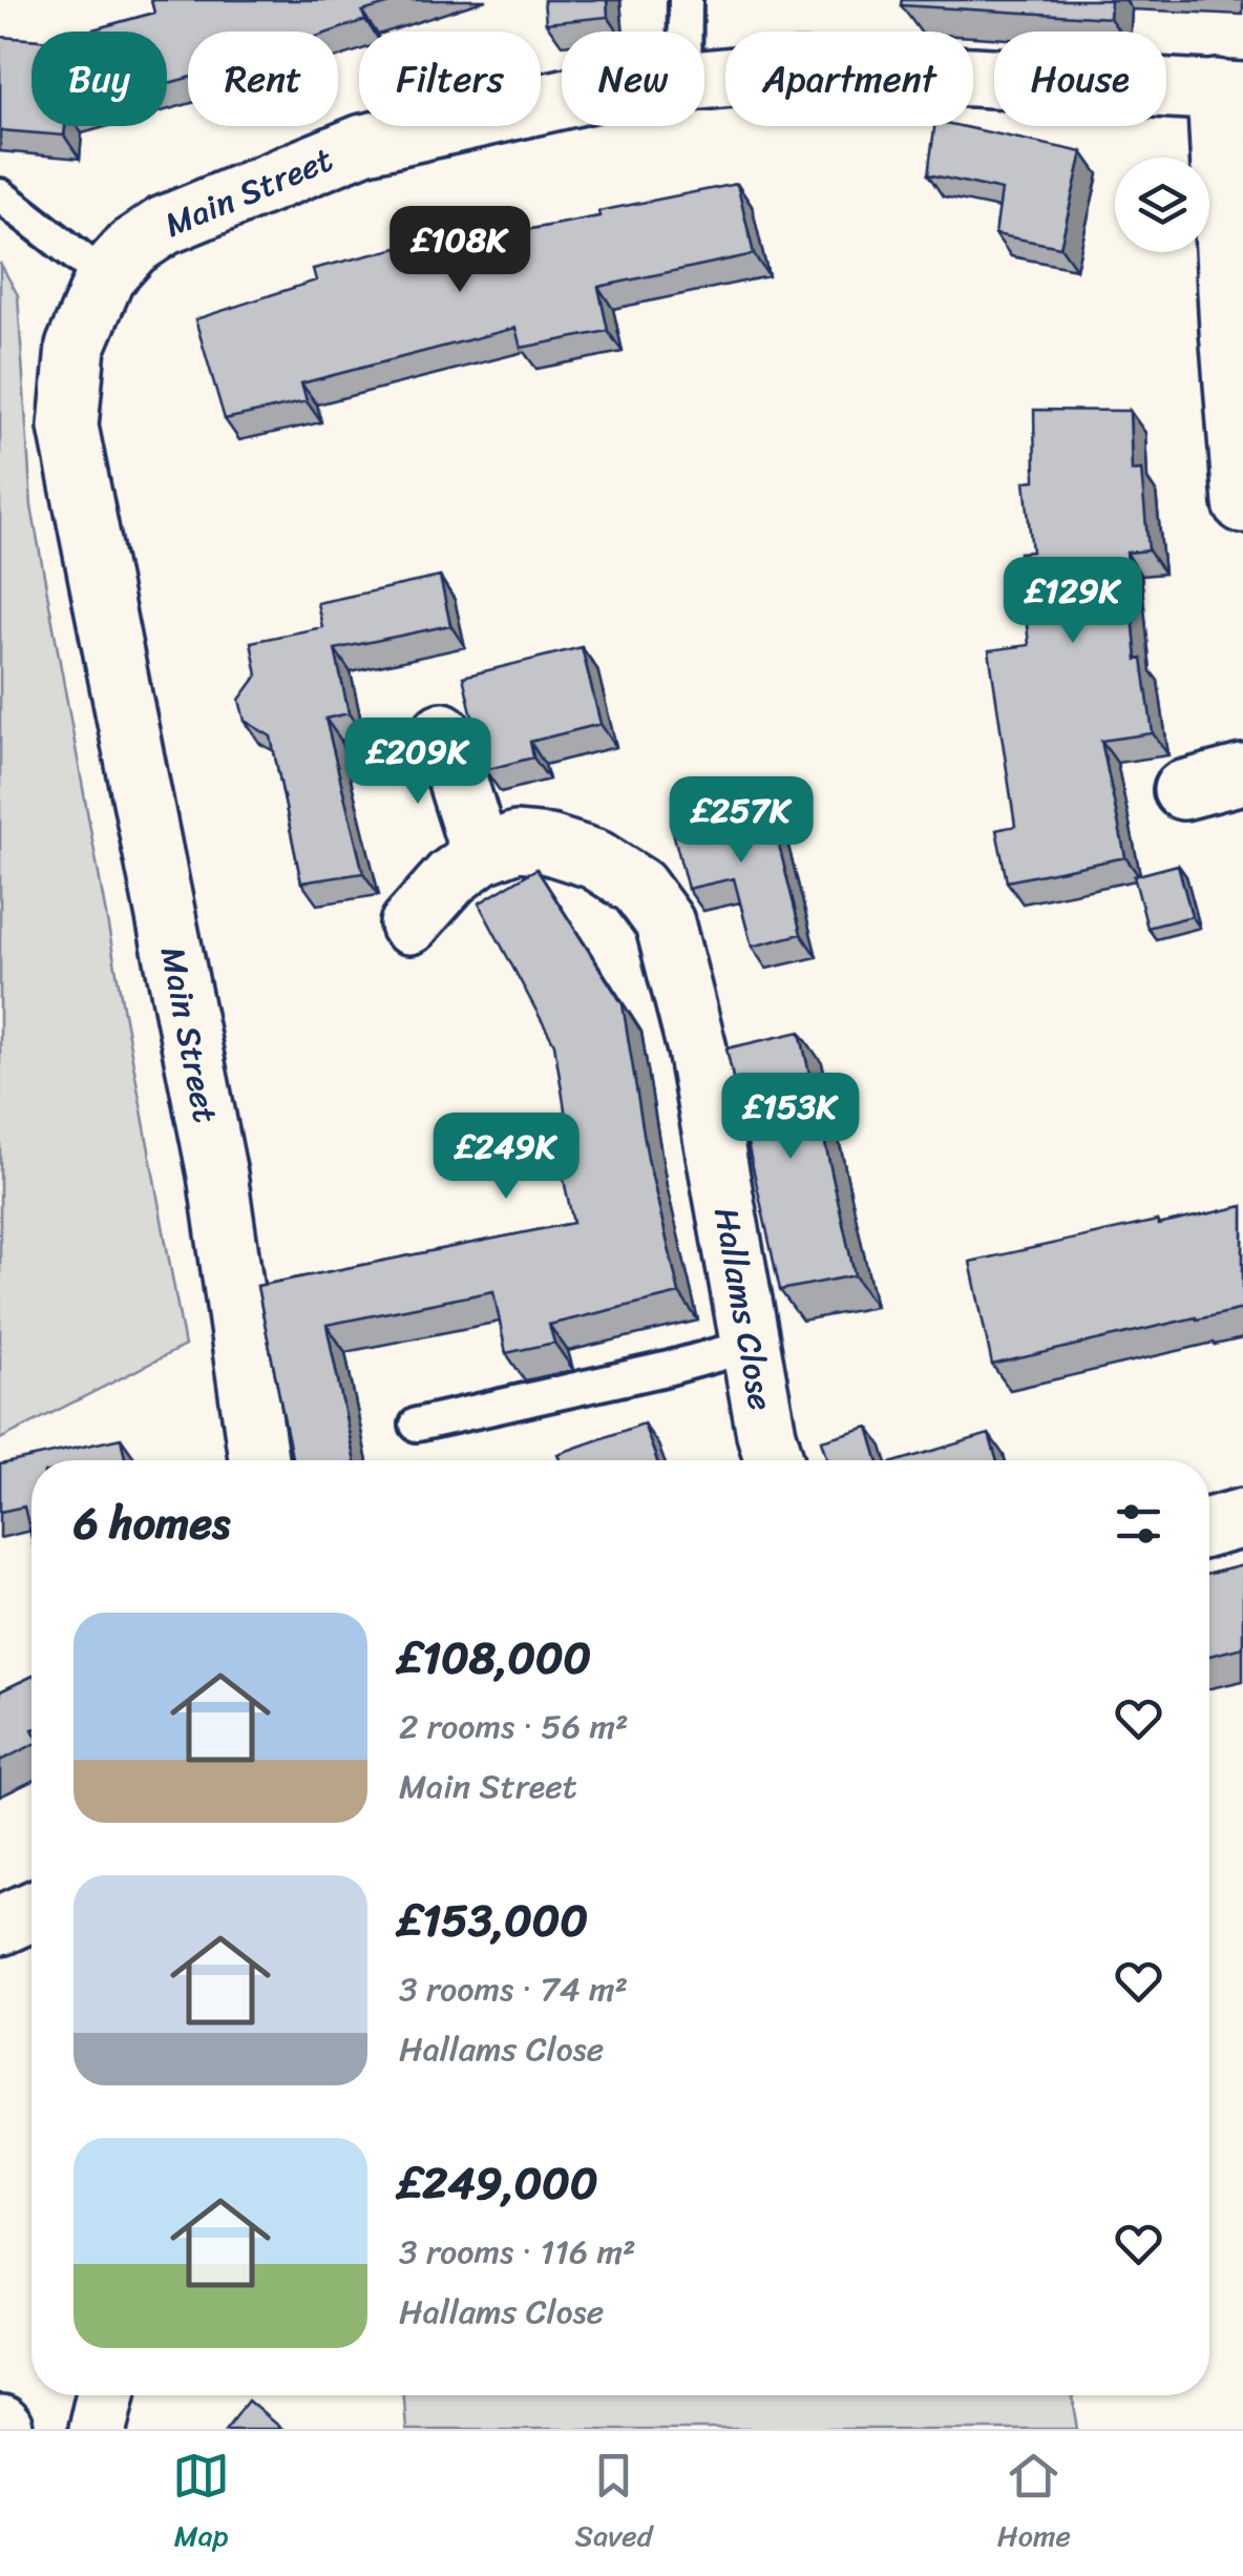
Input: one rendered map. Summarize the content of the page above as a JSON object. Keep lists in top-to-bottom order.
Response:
{
  "streets": {
    "street": ["Main Street", "Hallams Close"]
  },
  "page": {
    "chip": [
      "Buy",
      "Rent",
      "Filters",
      "New",
      "Apartment",
      "House"
    ],
    "price": [
      "£108K",
      "£129K",
      "£209K",
      "£257K",
      "£153K",
      "£249K"
    ],
    "heading": "6 homes",
    "list": [
      {
        "name": "£108,000",
        "note": "2 rooms · 56 m² · Main Street"
      },
      {
        "name": "£153,000",
        "note": "3 rooms · 74 m² · Hallams Close"
      },
      {
        "name": "£249,000",
        "note": "3 rooms · 116 m² · Hallams Close"
      }
    ],
    "tabs": ["Map", "Saved", "Home"]
  }
}
